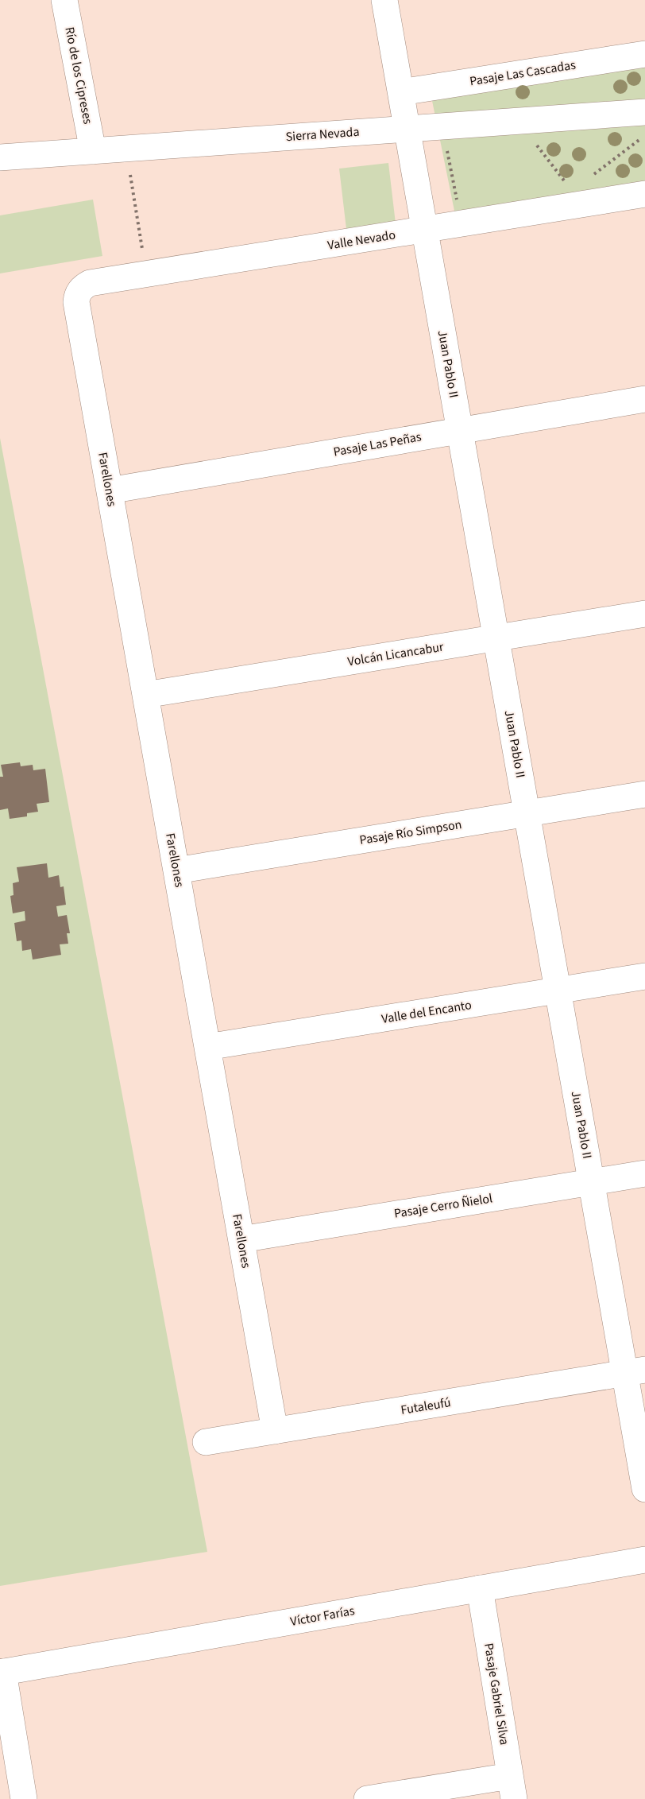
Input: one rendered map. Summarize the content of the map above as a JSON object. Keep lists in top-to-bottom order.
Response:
{
  "streets": {
    "street": [
      "Pasaje Las Cascadas",
      "Río de los Cipreses",
      "Sierra Nevada",
      "Valle Nevado",
      "Juan Pablo II",
      "Pasaje Las Peñas",
      "Farellones",
      "Volcán Licancabur",
      "Pasaje Río Simpson",
      "Valle del Encanto",
      "Pasaje Cerro Ñielol",
      "Futaleufú",
      "Víctor Farías",
      "Pasaje Gabriel Silva"
    ]
  },
  "crossings": [
    ["Pasaje Las Cascadas", "Juan Pablo II"],
    ["Río de los Cipreses", "Sierra Nevada"],
    ["Sierra Nevada", "Juan Pablo II"],
    ["Valle Nevado", "Juan Pablo II"],
    ["Valle Nevado", "Farellones"],
    ["Juan Pablo II", "Pasaje Las Peñas"],
    ["Juan Pablo II", "Volcán Licancabur"],
    ["Juan Pablo II", "Pasaje Río Simpson"],
    ["Juan Pablo II", "Valle del Encanto"],
    ["Juan Pablo II", "Pasaje Cerro Ñielol"],
    ["Juan Pablo II", "Futaleufú"],
    ["Pasaje Las Peñas", "Farellones"],
    ["Farellones", "Volcán Licancabur"],
    ["Farellones", "Pasaje Río Simpson"],
    ["Farellones", "Valle del Encanto"],
    ["Farellones", "Pasaje Cerro Ñielol"],
    ["Farellones", "Futaleufú"],
    ["Víctor Farías", "Pasaje Gabriel Silva"]
  ]
}
